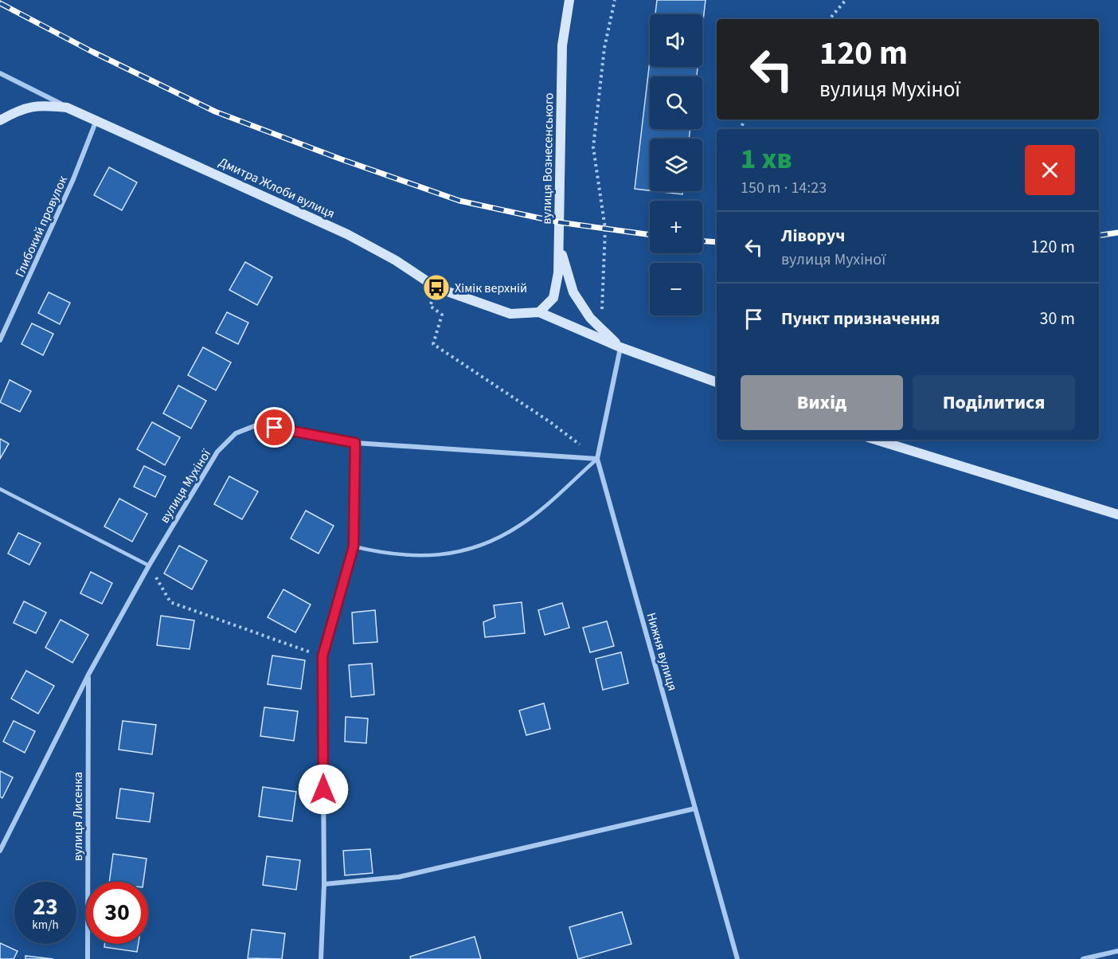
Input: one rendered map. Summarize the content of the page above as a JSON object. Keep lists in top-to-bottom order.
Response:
{
  "streets": {
    "main road": ["вулиця Вознесенського", "Дмитра Жлоби вулиця"],
    "street": [
      "Глибокий провулок",
      "вулиця Мухіної",
      "Нижня вулиця",
      "вулиця Лисенка"
    ]
  },
  "crossings": [
    ["вулиця Вознесенського", "Дмитра Жлоби вулиця"],
    ["Дмитра Жлоби вулиця", "Глибокий провулок"],
    ["вулиця Мухіної", "Нижня вулиця"],
    ["вулиця Мухіної", "вулиця Лисенка"]
  ],
  "places": {
    "bus stop": ["Хімік верхній"]
  },
  "page": {
    "map_buttons": ["+", "−"],
    "turn": ["120 m", "вулиця Мухіної"],
    "heading": ["1 хв", "150 m · 14:23"],
    "list": [
      {
        "name": "Ліворуч",
        "note": "вулиця Мухіної",
        "value": "120 m"
      },
      {
        "name": "Пункт призначення",
        "value": "30 m"
      }
    ],
    "buttons": ["Вихід", "Поділитися"],
    "speed": "23 km/h",
    "limit": "30"
  }
}
